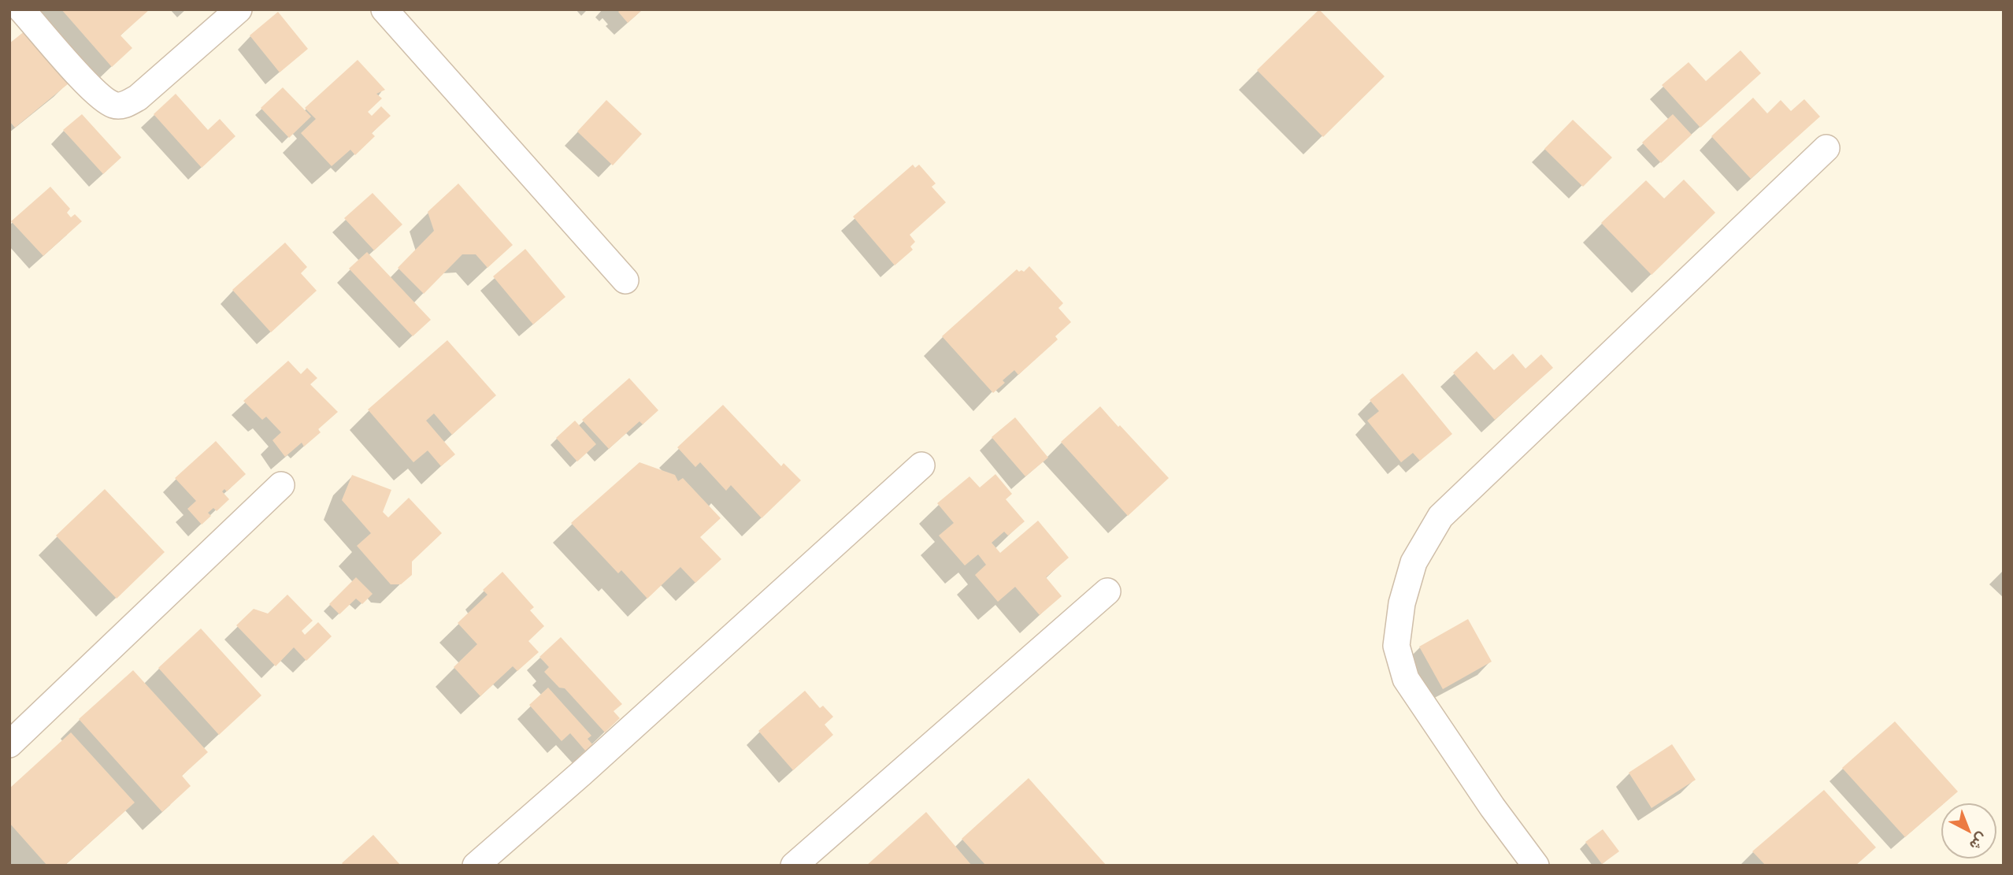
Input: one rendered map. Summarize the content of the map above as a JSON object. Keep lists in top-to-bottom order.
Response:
{
  "north": "bottom right"
}
